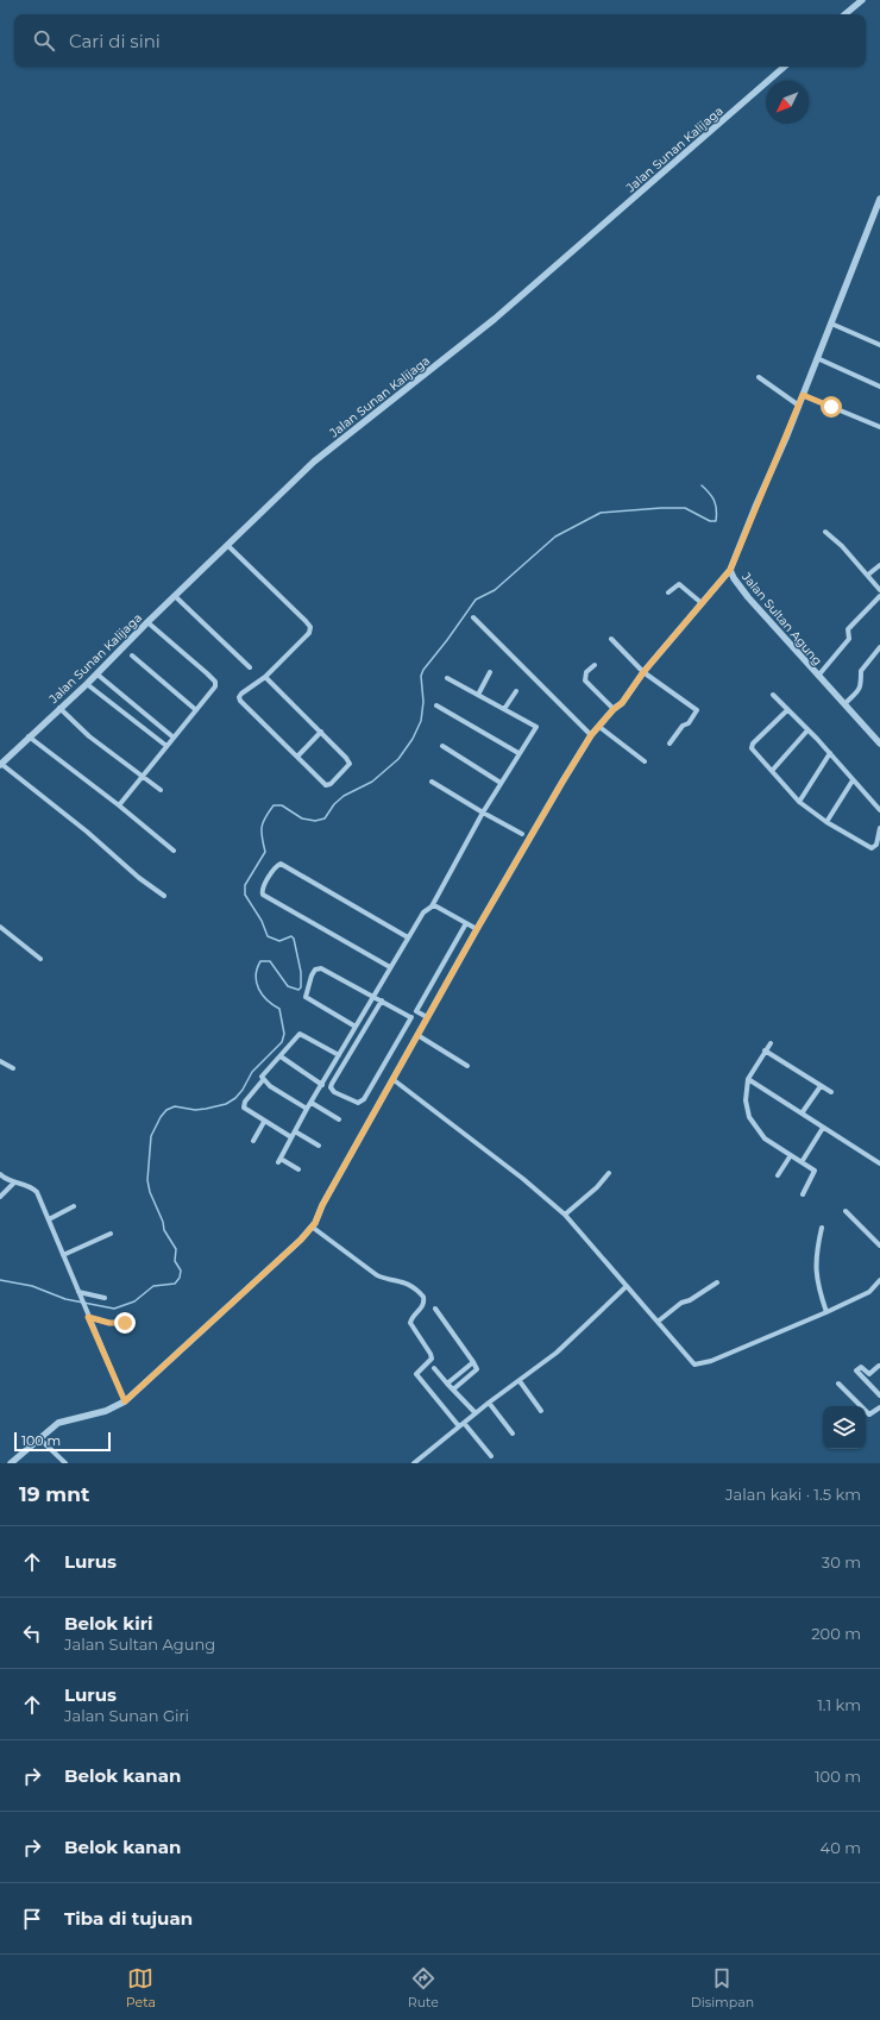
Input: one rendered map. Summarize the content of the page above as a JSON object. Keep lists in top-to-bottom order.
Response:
{
  "streets": {
    "street": ["Jalan Sunan Kalijaga", "Jalan Sultan Agung"]
  },
  "scale_bar": "100 m",
  "north": "bottom left",
  "page": {
    "search": "Cari di sini",
    "scale": "100 m",
    "heading": ["19 mnt", "Jalan kaki · 1.5 km"],
    "list": [
      ["Lurus", "30 m"],
      ["Belok kiri", "Jalan Sultan Agung", "200 m"],
      ["Lurus", "Jalan Sunan Giri", "1.1 km"],
      ["Belok kanan", "100 m"],
      ["Belok kanan", "40 m"],
      "Tiba di tujuan"
    ],
    "nav": ["Peta", "Rute", "Disimpan"]
  }
}
